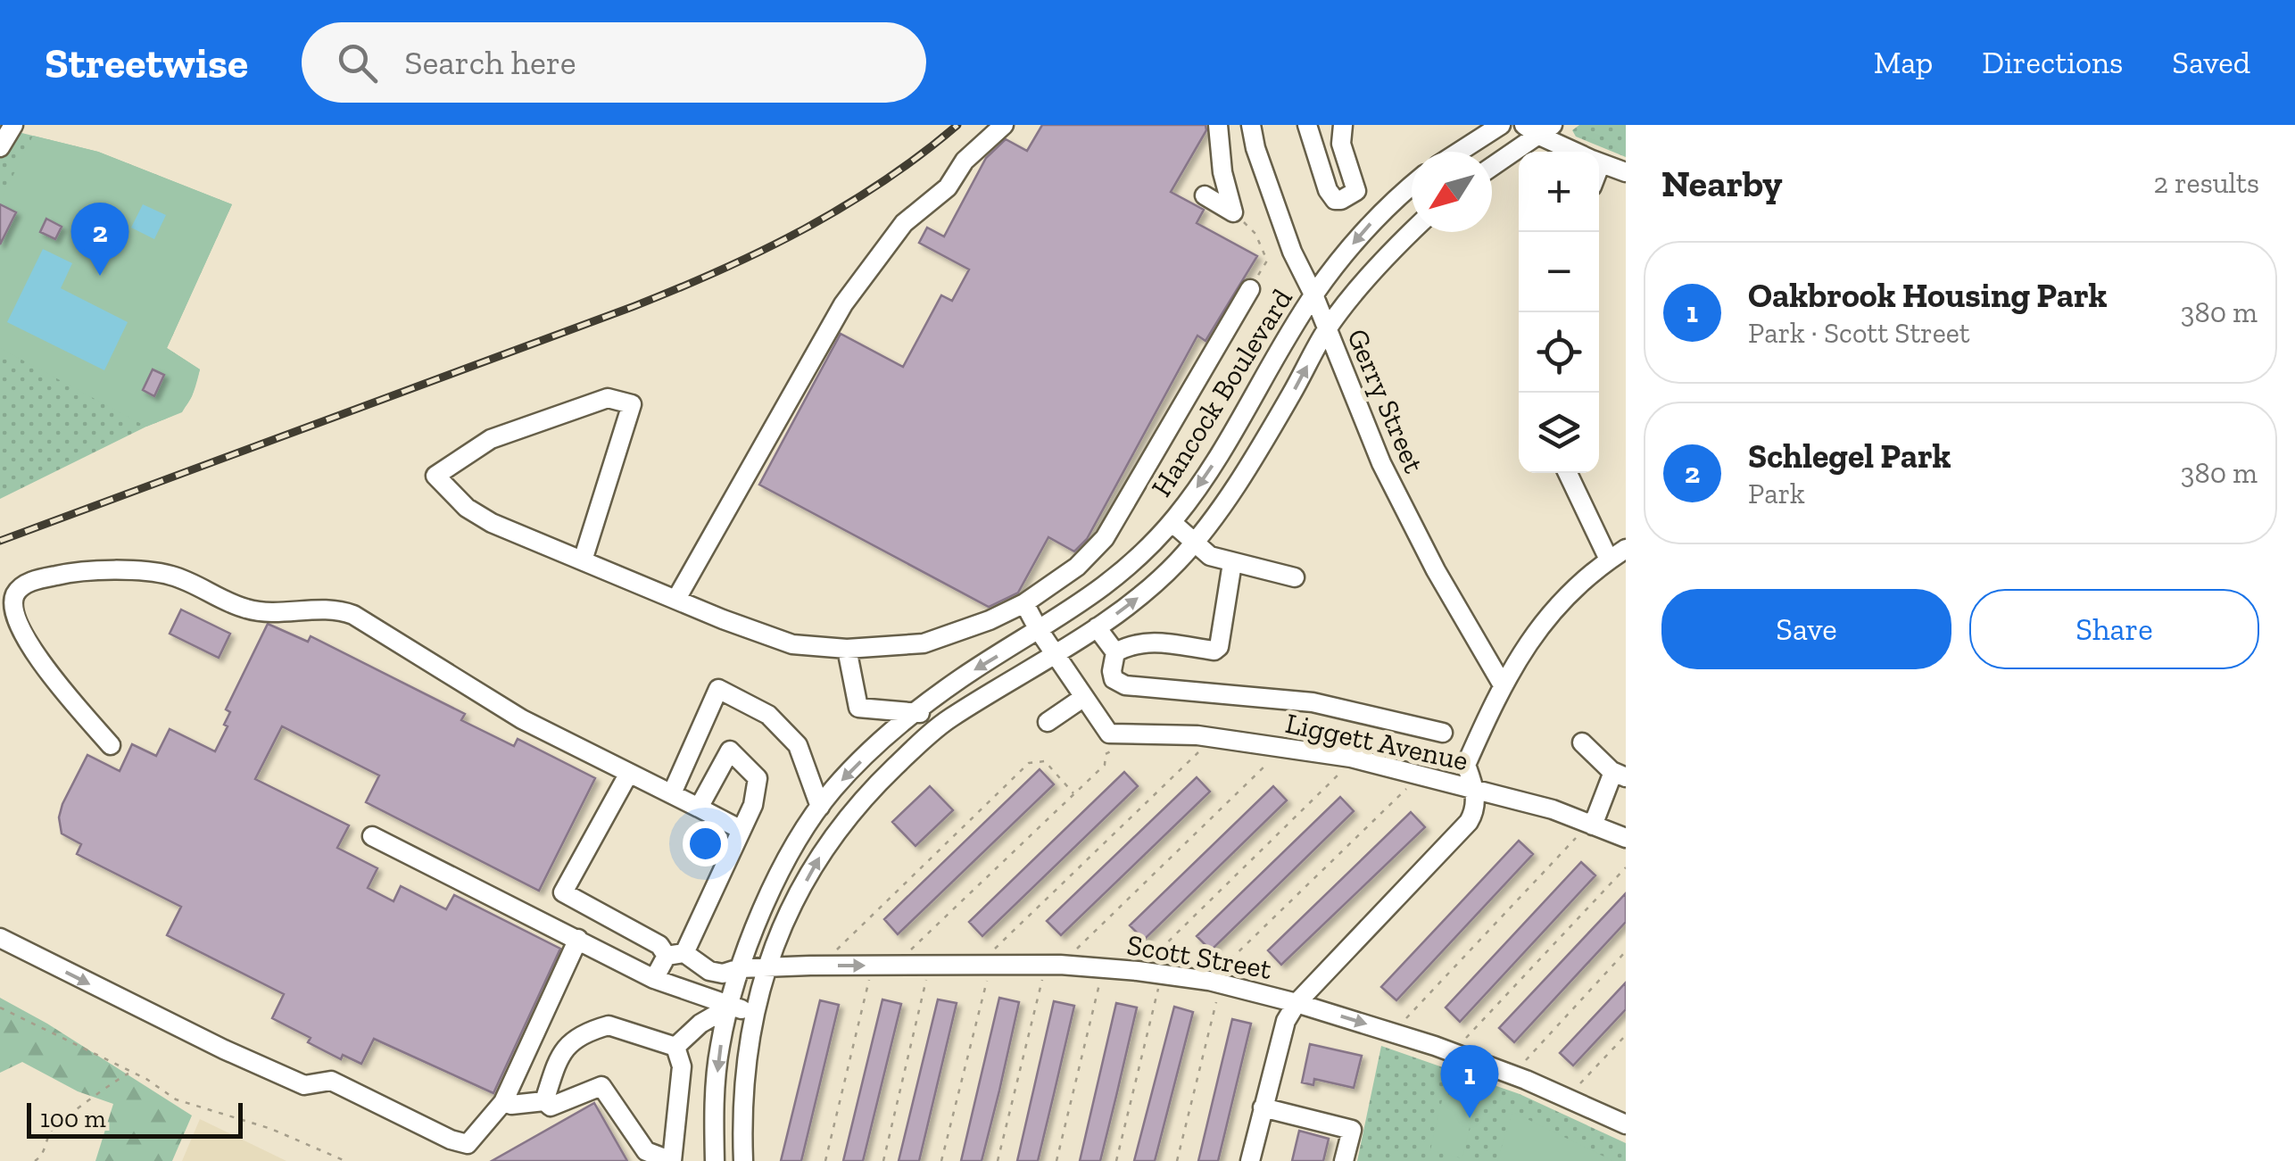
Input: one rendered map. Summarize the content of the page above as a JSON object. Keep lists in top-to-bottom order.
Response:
{
  "streets": {
    "street": [
      "Hancock Boulevard",
      "Gerry Street",
      "Liggett Avenue",
      "Scott Street"
    ]
  },
  "crossings": [
    ["Hancock Boulevard", "Gerry Street"],
    ["Hancock Boulevard", "Scott Street"]
  ],
  "scale_bar": "100 m",
  "north": "bottom left",
  "page": {
    "header": "Streetwise",
    "search": "Search here",
    "nav": ["Map", "Directions", "Saved"],
    "heading": ["Nearby", "2 results"],
    "map_buttons": ["+", "−"],
    "pins": ["2", "1"],
    "list": [
      {
        "mark": "1",
        "name": "Oakbrook Housing Park",
        "note": "Park · Scott Street",
        "value": "380 m"
      },
      {
        "mark": "2",
        "name": "Schlegel Park",
        "note": "Park",
        "value": "380 m"
      }
    ],
    "buttons": ["Save", "Share"],
    "scale": "100 m"
  }
}
